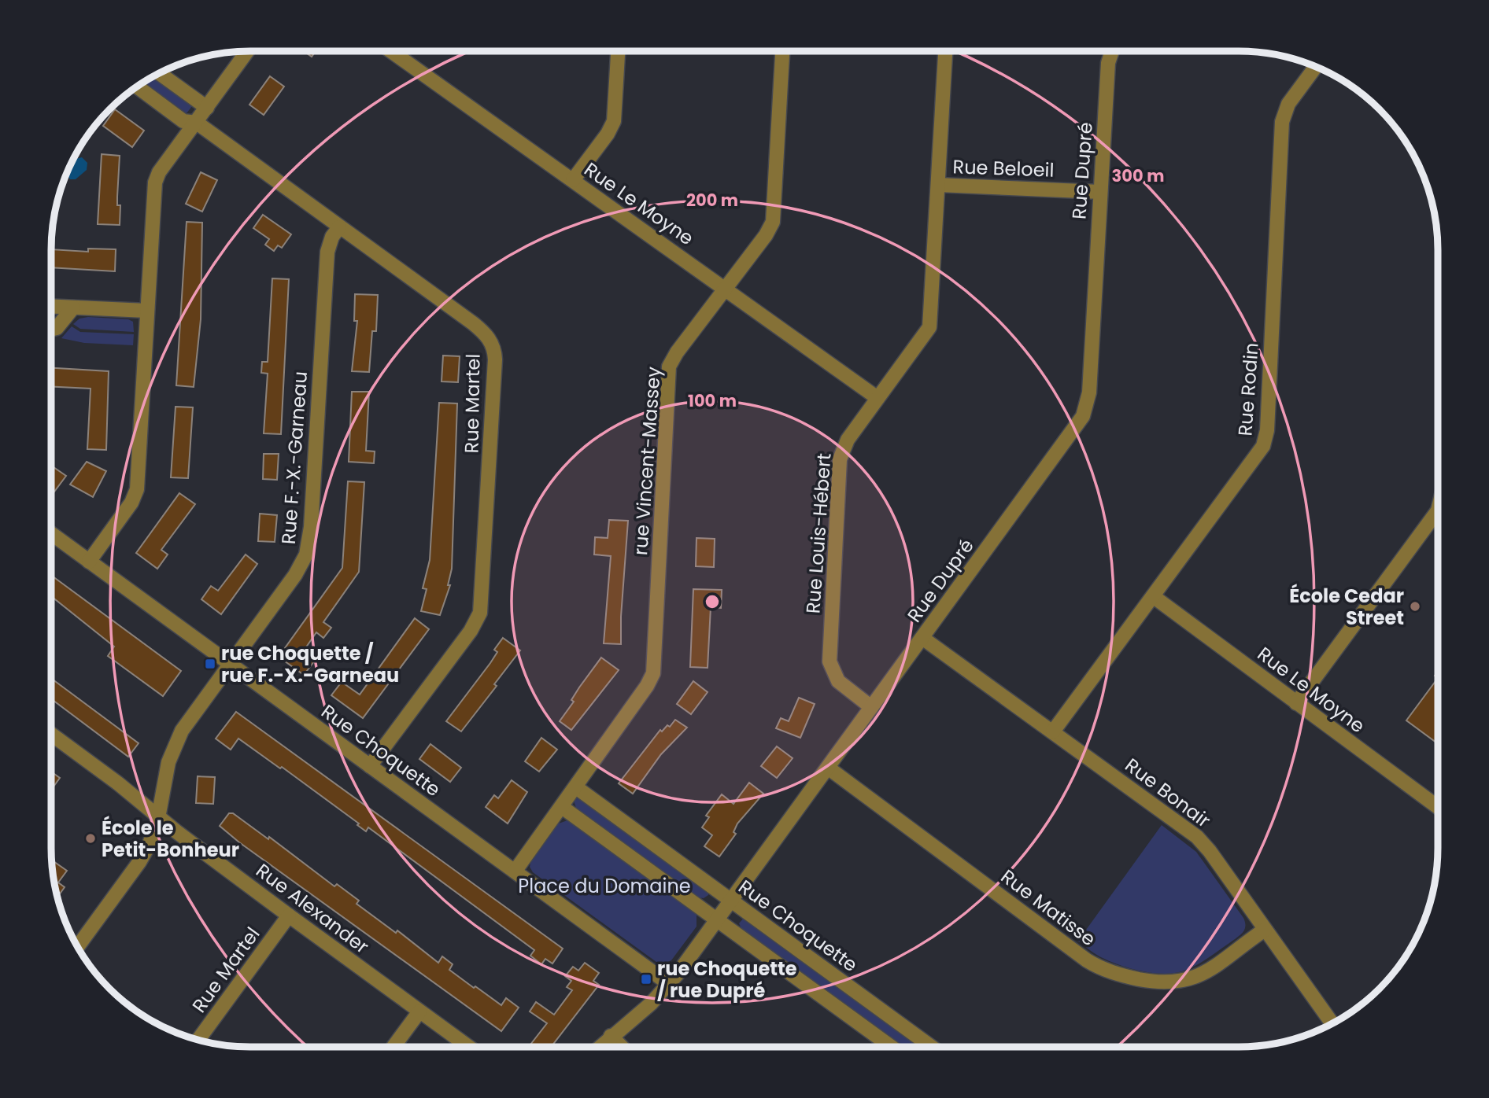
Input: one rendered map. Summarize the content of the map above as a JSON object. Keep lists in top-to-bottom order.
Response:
{
  "streets": {
    "street": [
      "Rue Beloeil",
      "Rue Dupré",
      "Rue Le Moyne",
      "Rue Rodin",
      "Rue Martel",
      "Rue F.-X.-Garneau",
      "rue Vincent-Massey",
      "Rue Louis-Hébert",
      "Rue Choquette",
      "Rue Bonair",
      "Rue Matisse",
      "Rue Alexander"
    ]
  },
  "crossings": [
    ["Rue Beloeil", "Rue Dupré"],
    ["Rue Beloeil", "Rue Louis-Hébert"],
    ["Rue Dupré", "Rue Louis-Hébert"],
    ["Rue Dupré", "Rue Choquette"],
    ["Rue Dupré", "Rue Bonair"],
    ["Rue Dupré", "Rue Matisse"],
    ["Rue Le Moyne", "Rue Rodin"],
    ["Rue Le Moyne", "rue Vincent-Massey"],
    ["Rue Le Moyne", "Rue Louis-Hébert"],
    ["Rue Rodin", "Rue Bonair"],
    ["Rue Martel", "Rue F.-X.-Garneau"],
    ["Rue Martel", "Rue Choquette"],
    ["Rue Martel", "Rue Alexander"],
    ["Rue F.-X.-Garneau", "Rue Choquette"],
    ["Rue F.-X.-Garneau", "Rue Alexander"],
    ["rue Vincent-Massey", "Rue Choquette"],
    ["Rue Bonair", "Rue Matisse"]
  ],
  "parks": ["Place du Domaine"],
  "places": {
    "other": ["École Cedar Street", "École le Petit-Bonheur"],
    "transit": ["rue Choquette / rue F.-X.-Garneau", "rue Choquette / rue Dupré"]
  },
  "rings": ["300 m", "200 m", "100 m"]
}
